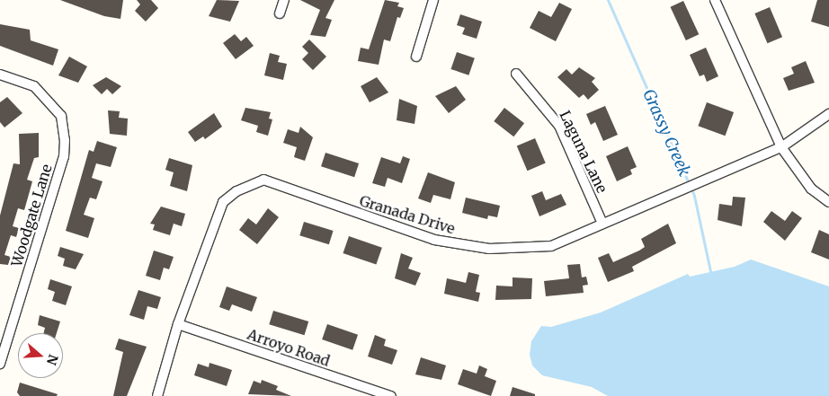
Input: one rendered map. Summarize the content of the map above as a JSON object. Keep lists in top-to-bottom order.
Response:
{
  "streets": {
    "street": [
      "Laguna Lane",
      "Granada Drive",
      "Woodgate Lane",
      "Arroyo Road"
    ]
  },
  "crossings": [
    ["Laguna Lane", "Granada Drive"],
    ["Granada Drive", "Arroyo Road"]
  ],
  "water": ["Grassy Creek"],
  "north": "right"
}
